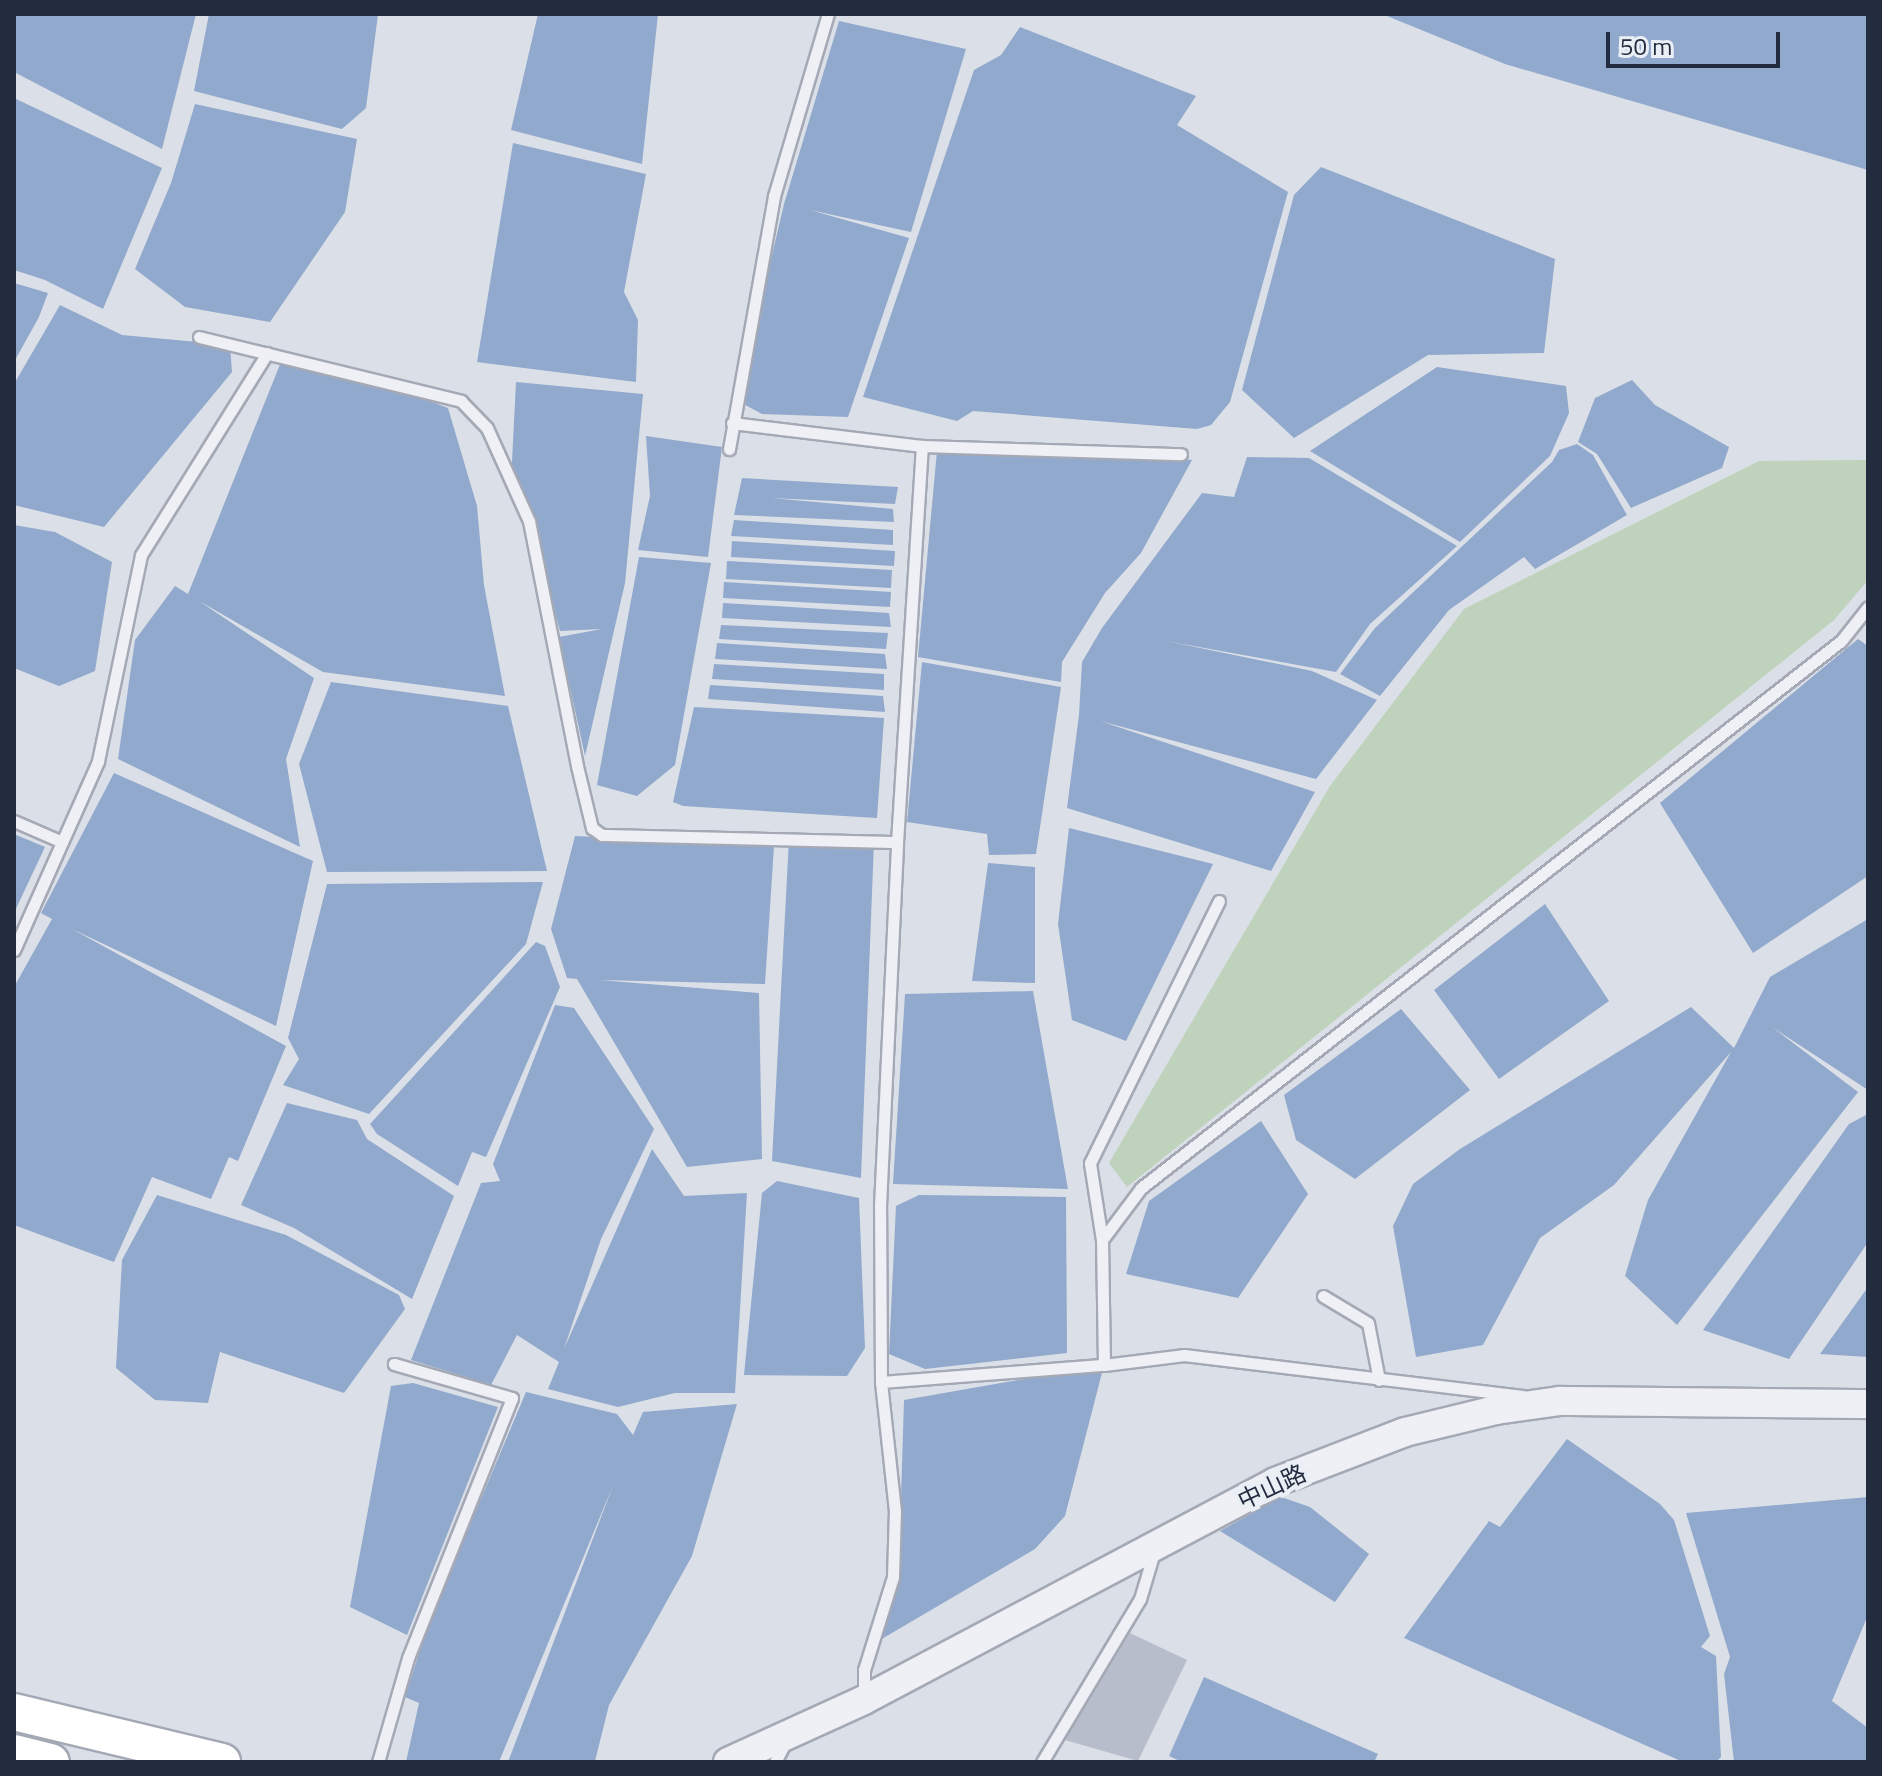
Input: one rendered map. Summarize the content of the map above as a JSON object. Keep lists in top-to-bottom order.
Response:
{
  "streets": {
    "street": ["中山路"]
  },
  "scale_bar": "50 m"
}
